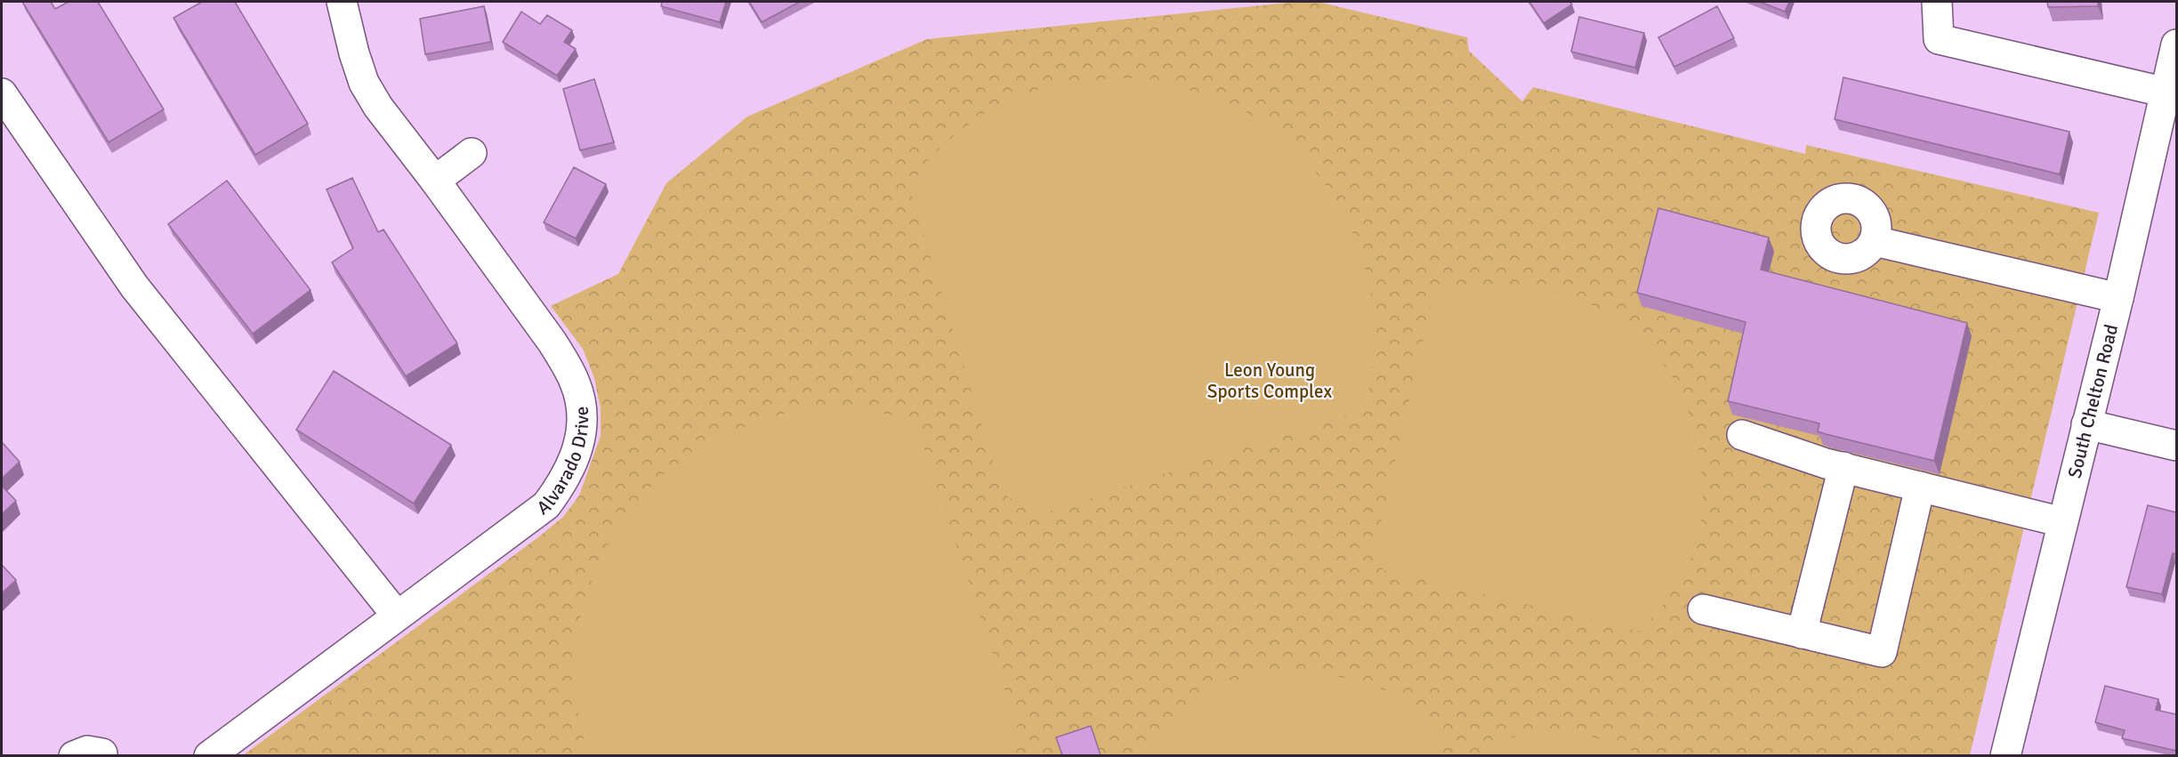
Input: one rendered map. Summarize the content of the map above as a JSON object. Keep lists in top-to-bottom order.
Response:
{
  "streets": {
    "street": ["South Chelton Road", "Alvarado Drive"]
  },
  "parks": ["Leon Young Sports Complex"]
}
